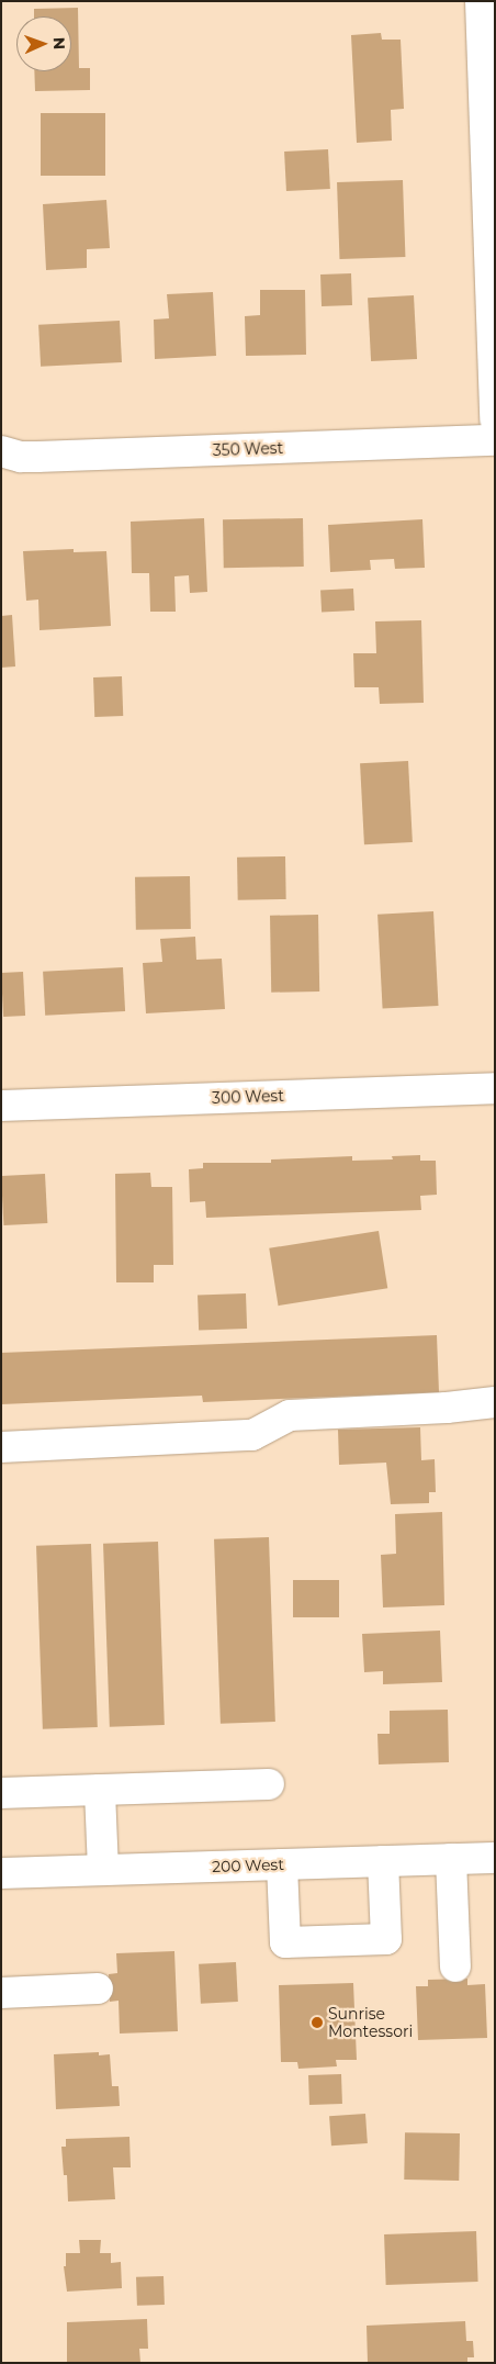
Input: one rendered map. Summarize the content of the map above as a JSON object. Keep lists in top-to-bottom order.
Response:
{
  "streets": {
    "street": ["350 West", "300 West", "200 West"]
  },
  "places": ["Sunrise Montessori"],
  "north": "right"
}
